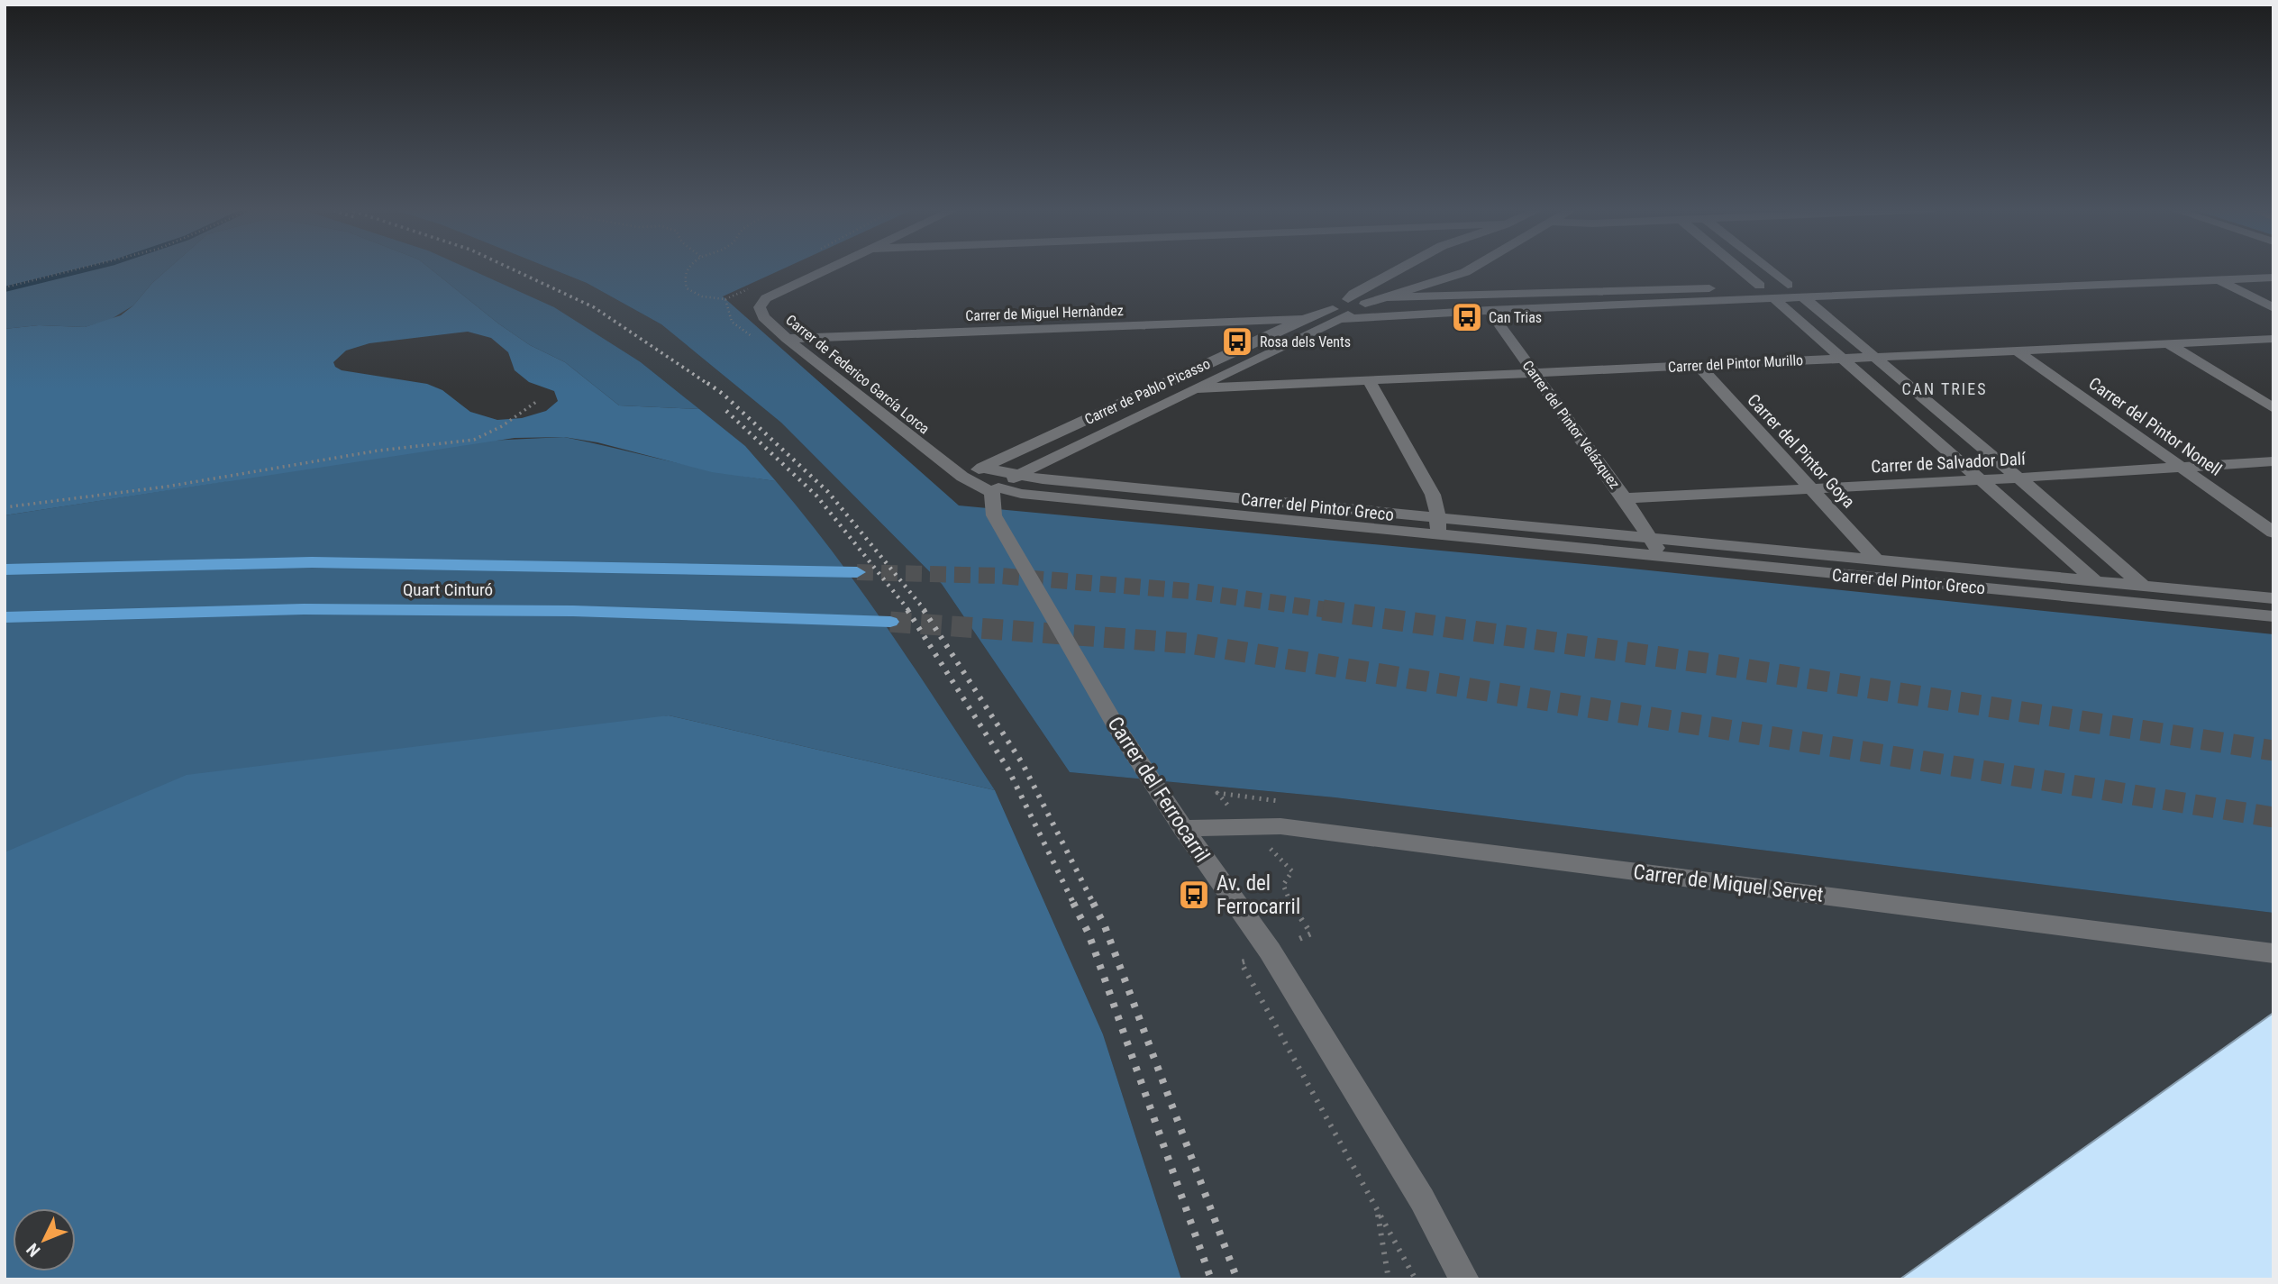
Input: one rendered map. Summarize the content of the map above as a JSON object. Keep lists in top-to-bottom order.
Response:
{
  "streets": {
    "highway": ["Quart Cinturó"],
    "street": [
      "Carrer de Miguel Hernàndez",
      "Carrer del Pintor Murillo",
      "Carrer de Federico García Lorca",
      "Carrer de Pablo Picasso",
      "Carrer del Pintor Velázquez",
      "Carrer del Pintor Nonell",
      "Carrer del Pintor Goya",
      "Carrer de Salvador Dalí",
      "Carrer del Pintor Greco",
      "Carrer del Ferrocarril",
      "Carrer de Miquel Servet"
    ]
  },
  "crossings": [
    ["Carrer de Miguel Hernàndez", "Carrer de Federico García Lorca"],
    ["Carrer de Miguel Hernàndez", "Carrer de Pablo Picasso"],
    ["Carrer del Pintor Murillo", "Carrer de Pablo Picasso"],
    ["Carrer del Pintor Murillo", "Carrer del Pintor Velázquez"],
    ["Carrer del Pintor Murillo", "Carrer del Pintor Nonell"],
    ["Carrer del Pintor Murillo", "Carrer del Pintor Goya"],
    ["Carrer de Federico García Lorca", "Carrer de Pablo Picasso"],
    ["Carrer de Pablo Picasso", "Carrer del Pintor Greco"],
    ["Carrer de Pablo Picasso", "Carrer del Ferrocarril"],
    ["Carrer del Pintor Velázquez", "Carrer de Salvador Dalí"],
    ["Carrer del Pintor Velázquez", "Carrer del Pintor Greco"],
    ["Carrer del Pintor Nonell", "Carrer de Salvador Dalí"],
    ["Carrer del Pintor Goya", "Carrer de Salvador Dalí"],
    ["Carrer del Pintor Goya", "Carrer del Pintor Greco"],
    ["Carrer del Pintor Greco", "Carrer del Ferrocarril"],
    ["Carrer del Ferrocarril", "Carrer de Miquel Servet"]
  ],
  "districts": ["CAN TRIES"],
  "places": {
    "bus stop": ["Can Trias", "Rosa dels Vents", "Av. del Ferrocarril"]
  },
  "north": "bottom left"
}
